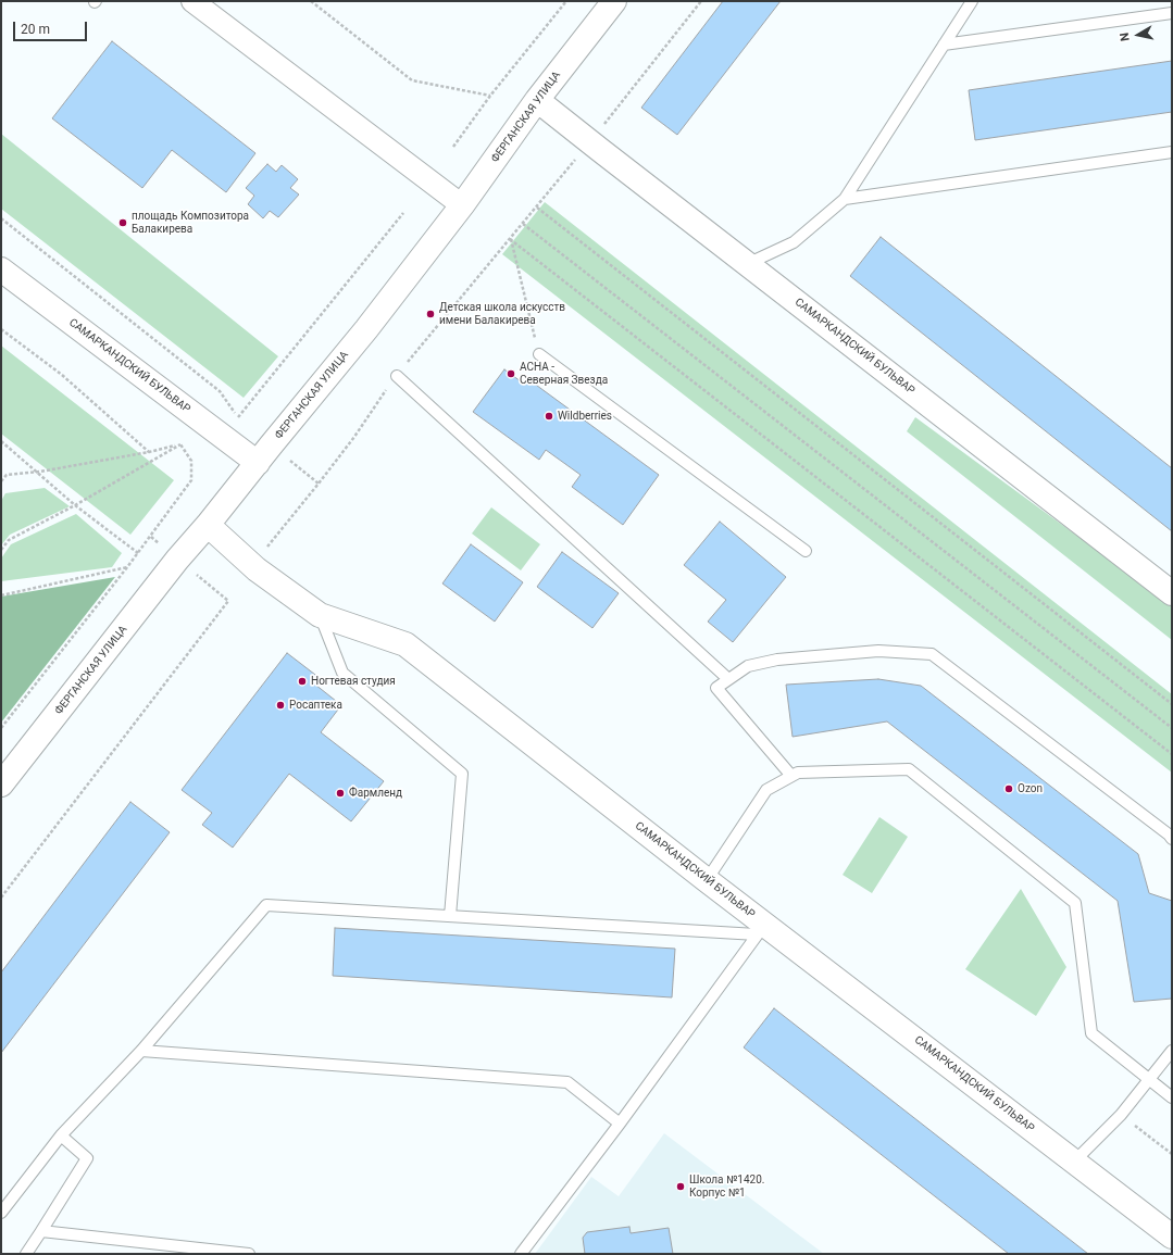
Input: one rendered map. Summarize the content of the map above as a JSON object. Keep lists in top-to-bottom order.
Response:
{
  "streets": {
    "street": ["ФЕРГАНСКАЯ УЛИЦА", "САМАРКАНДСКИЙ БУЛЬВАР"]
  },
  "crossings": [
    ["ФЕРГАНСКАЯ УЛИЦА", "САМАРКАНДСКИЙ БУЛЬВАР"]
  ],
  "places": [
    "площадь Композитора Балакирева",
    "Детская школа искусств имени Балакирева",
    "АСНА - Северная Звезда",
    "Wildberries",
    "Ногтевая студия",
    "Росаптека",
    "Ozon",
    "Фармленд",
    "Школа №1420. Корпус №1"
  ],
  "scale_bar": "20 m",
  "north": "left"
}
